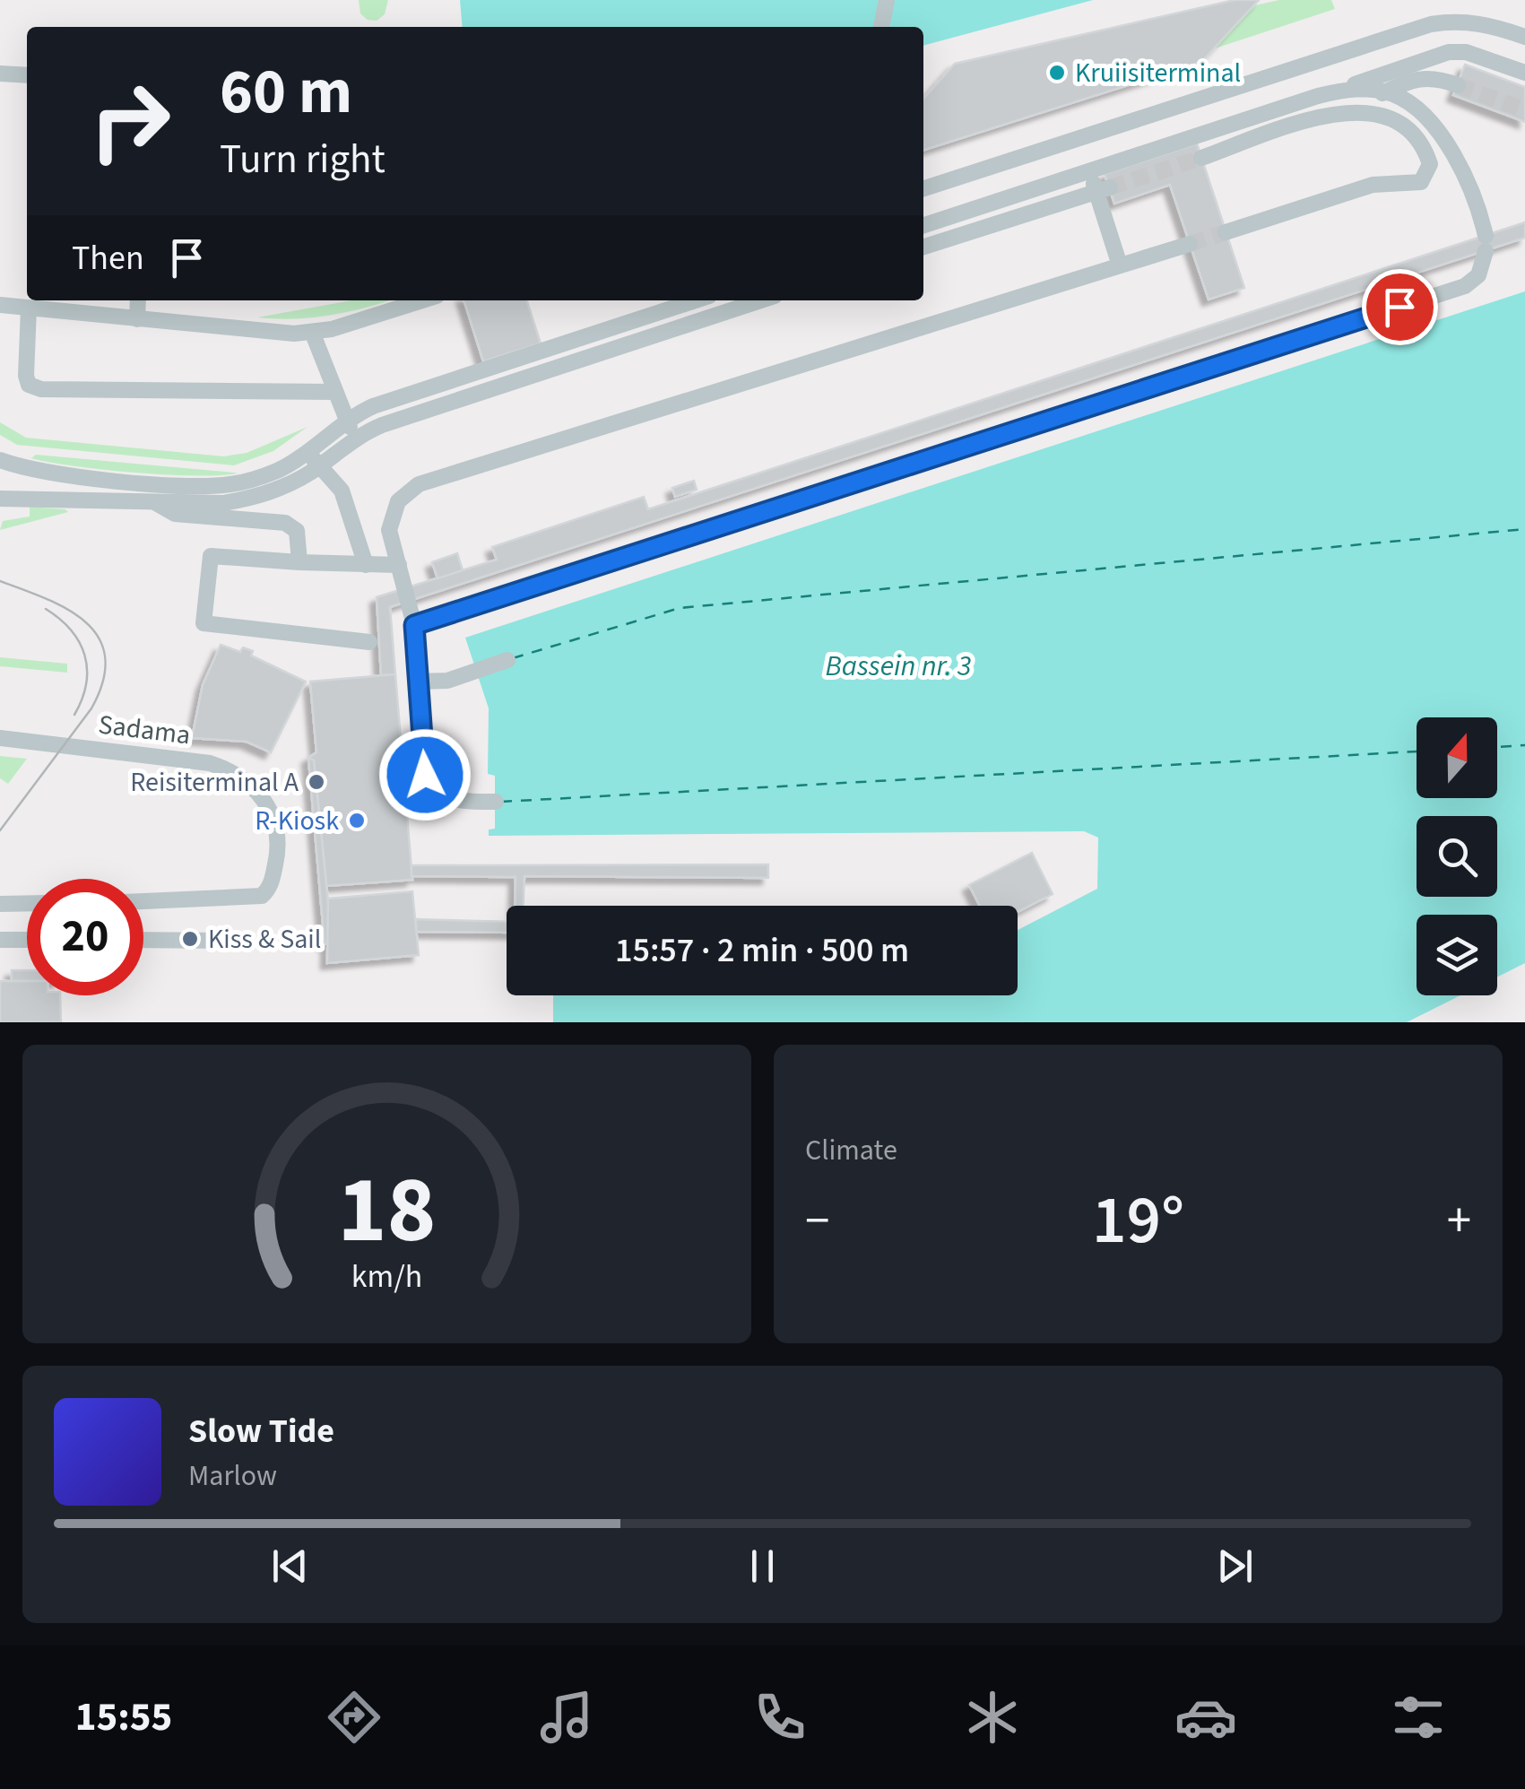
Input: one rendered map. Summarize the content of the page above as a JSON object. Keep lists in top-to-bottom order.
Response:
{
  "streets": {
    "lane": ["Sadama"]
  },
  "water": ["Bassein nr. 3"],
  "places": [
    "Kruiisiterminal",
    "Reisiterminal A",
    "R-Kiosk",
    "Kiss & Sail"
  ],
  "north": "top",
  "page": {
    "turn": ["60 m", "Turn right"],
    "then": "Then",
    "limit": "20",
    "trip": "15:57 · 2 min · 500 m",
    "tile": "Climate",
    "heat": ["−", "19°", "+"],
    "song": ["Slow Tide", "Marlow"],
    "tabs": "15:55",
    "gauge": ["18", "km/h"]
  }
}
